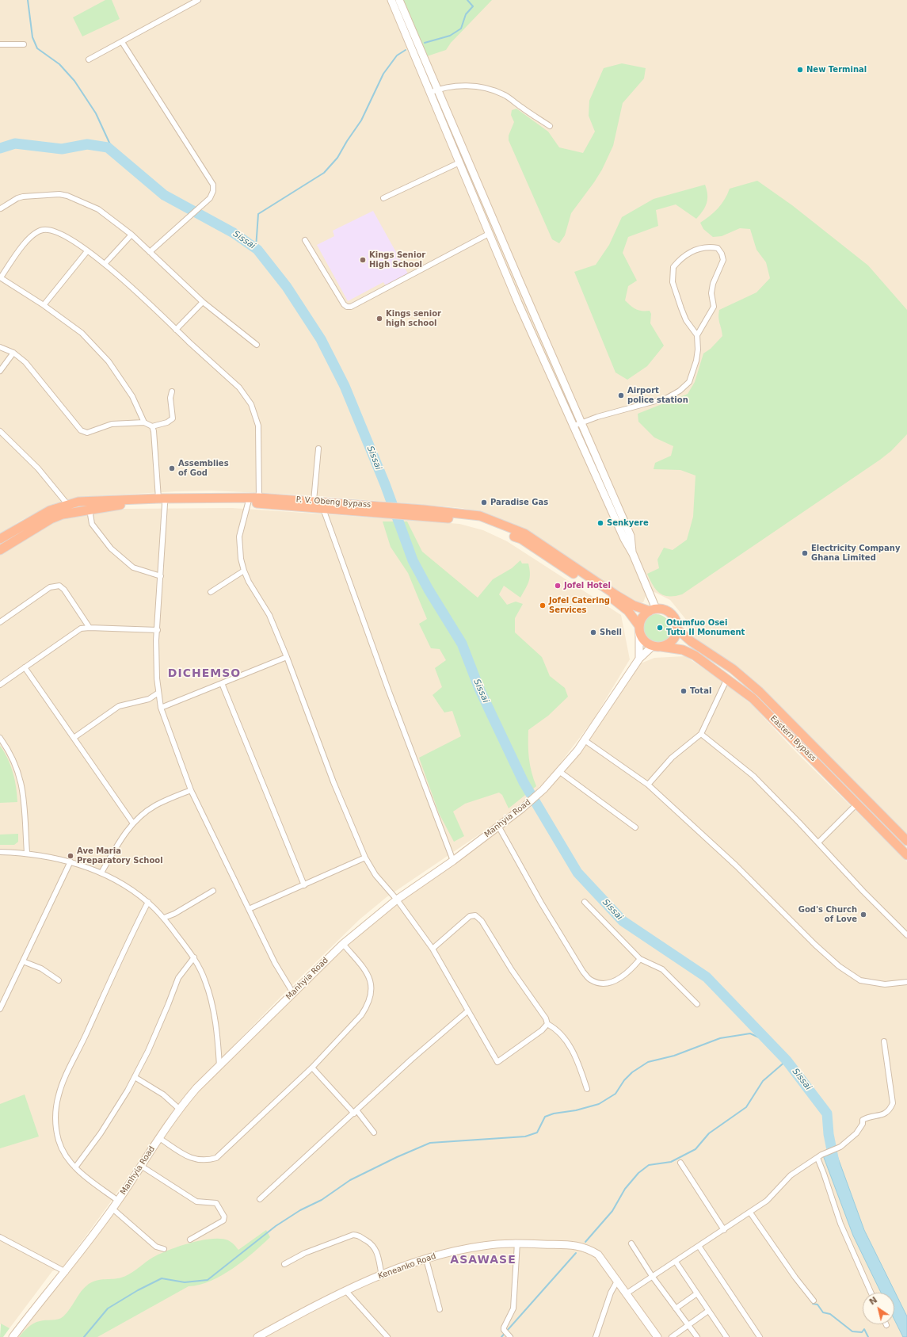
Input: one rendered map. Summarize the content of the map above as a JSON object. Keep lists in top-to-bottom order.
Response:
{
  "streets": {
    "highway": ["P. V. Obeng Bypass", "Eastern Bypass"],
    "street": ["Manhyia Road", "Keneanko Road"]
  },
  "crossings": [
    ["P. V. Obeng Bypass", "Eastern Bypass"],
    ["P. V. Obeng Bypass", "Manhyia Road"],
    ["Eastern Bypass", "Manhyia Road"]
  ],
  "districts": ["DICHEMSO", "ASAWASE"],
  "water": ["Sissai"],
  "places": [
    "New Terminal",
    "Kings Senior High School",
    "Kings senior high school",
    "Airport police station",
    "Assemblies of God",
    "Paradise Gas",
    "Senkyere",
    "Electricity Company Ghana Limited",
    "Jofel Hotel",
    "Jofel Catering Services",
    "Otumfuo Osei Tutu II Monument",
    "Shell",
    "Total",
    "Ave Maria Preparatory School",
    "God's Church of Love"
  ],
  "north": "top left"
}
